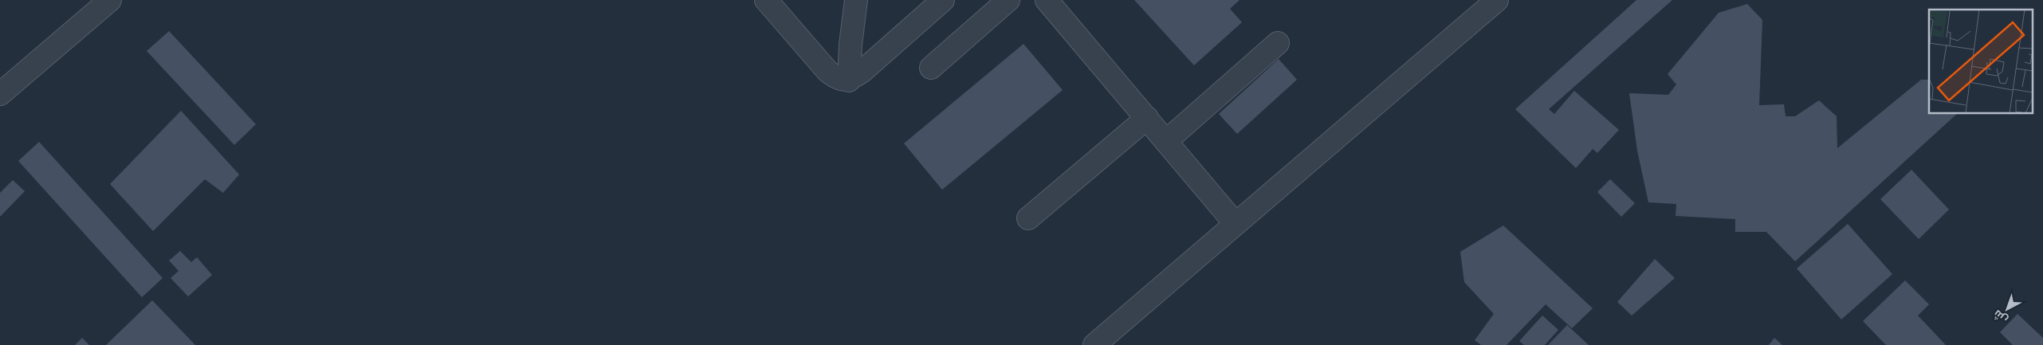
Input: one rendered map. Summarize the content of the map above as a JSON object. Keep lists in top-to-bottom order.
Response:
{
  "north": "bottom left"
}
